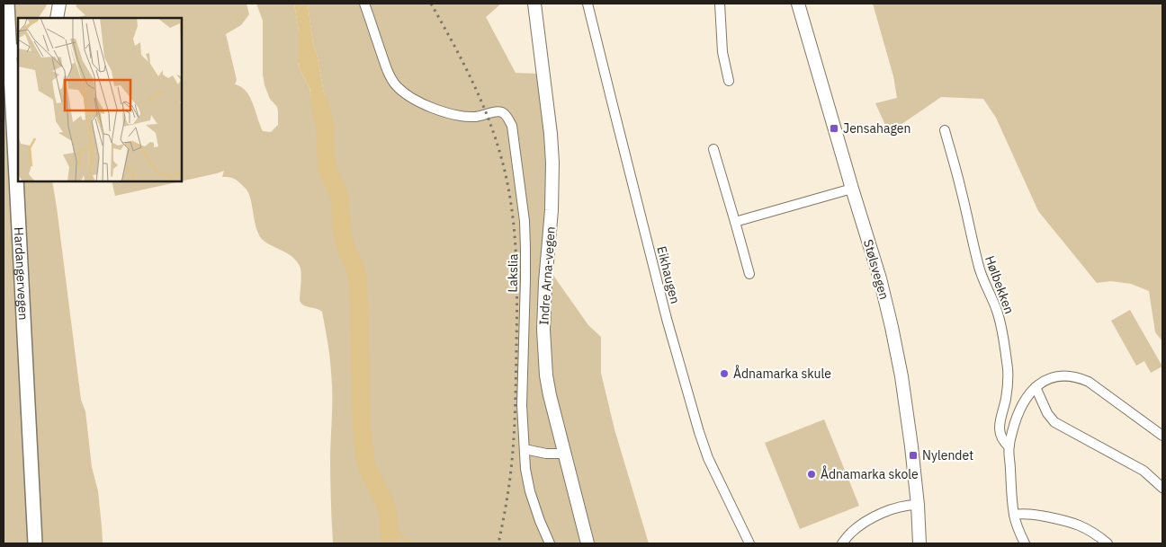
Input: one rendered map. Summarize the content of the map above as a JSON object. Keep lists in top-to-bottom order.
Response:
{
  "streets": {
    "main road": ["Stølsvegen", "Hardangervegen", "Indre Arna-vegen"],
    "street": ["Lakslia", "Eikhaugen", "Hølbekken"]
  },
  "places": {
    "transit": ["Jensahagen", "Nylendet"],
    "other": ["Ådnamarka skule", "Ådnamarka skole"]
  }
}
